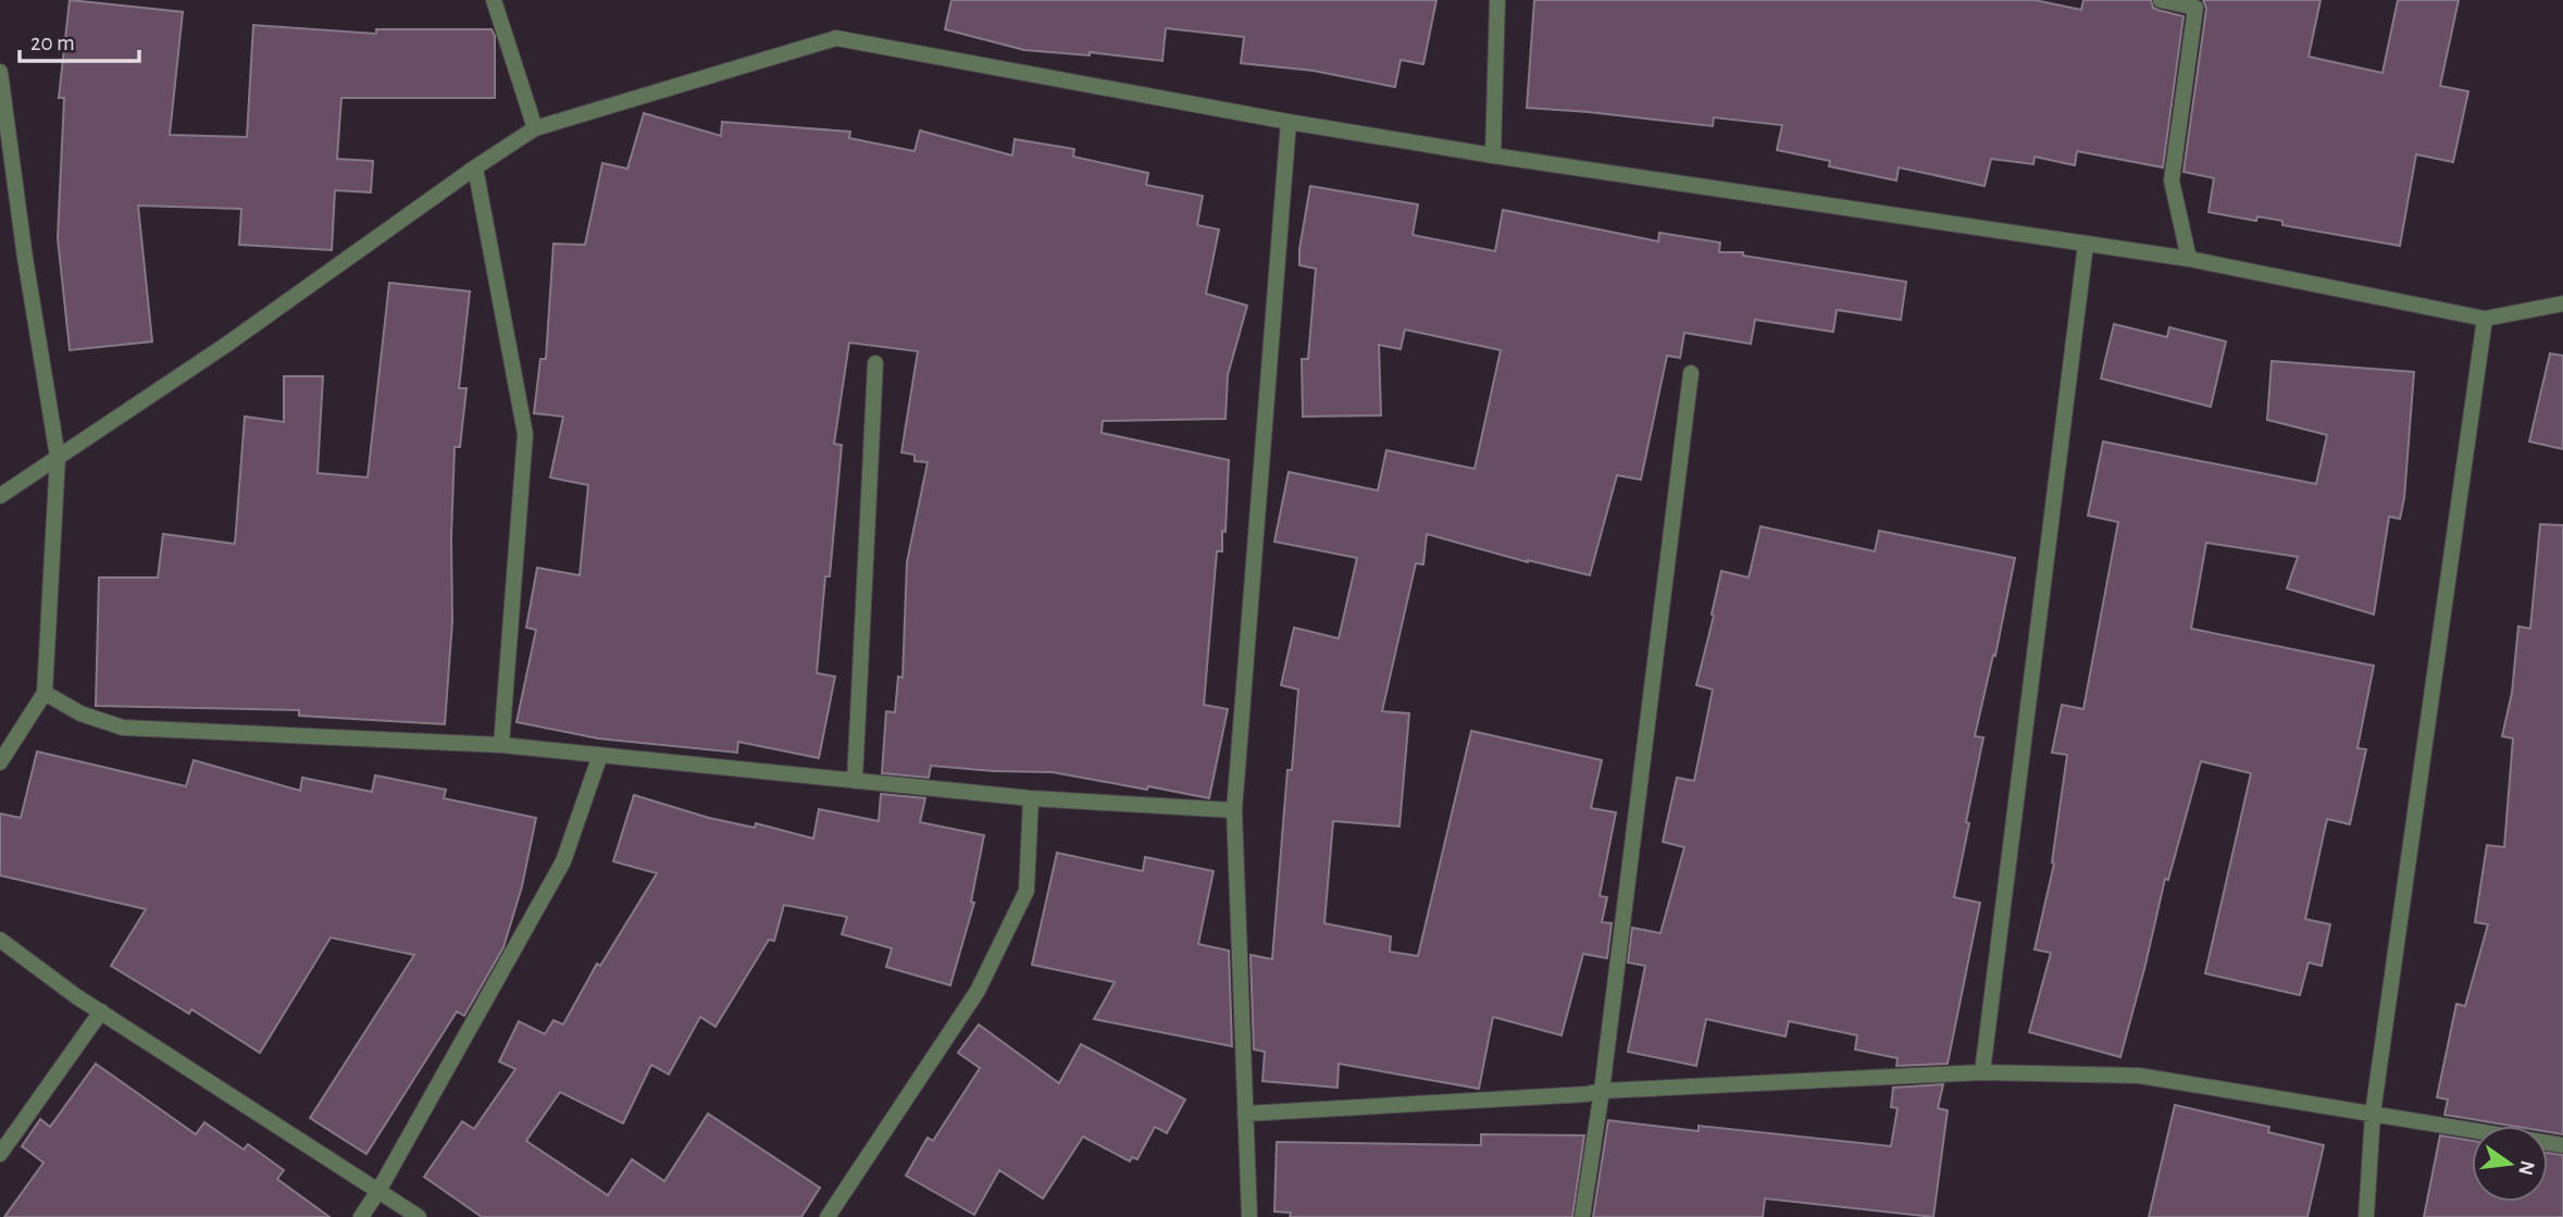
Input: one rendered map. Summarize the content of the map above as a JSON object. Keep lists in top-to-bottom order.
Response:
{
  "scale_bar": "20 m",
  "north": "right"
}
